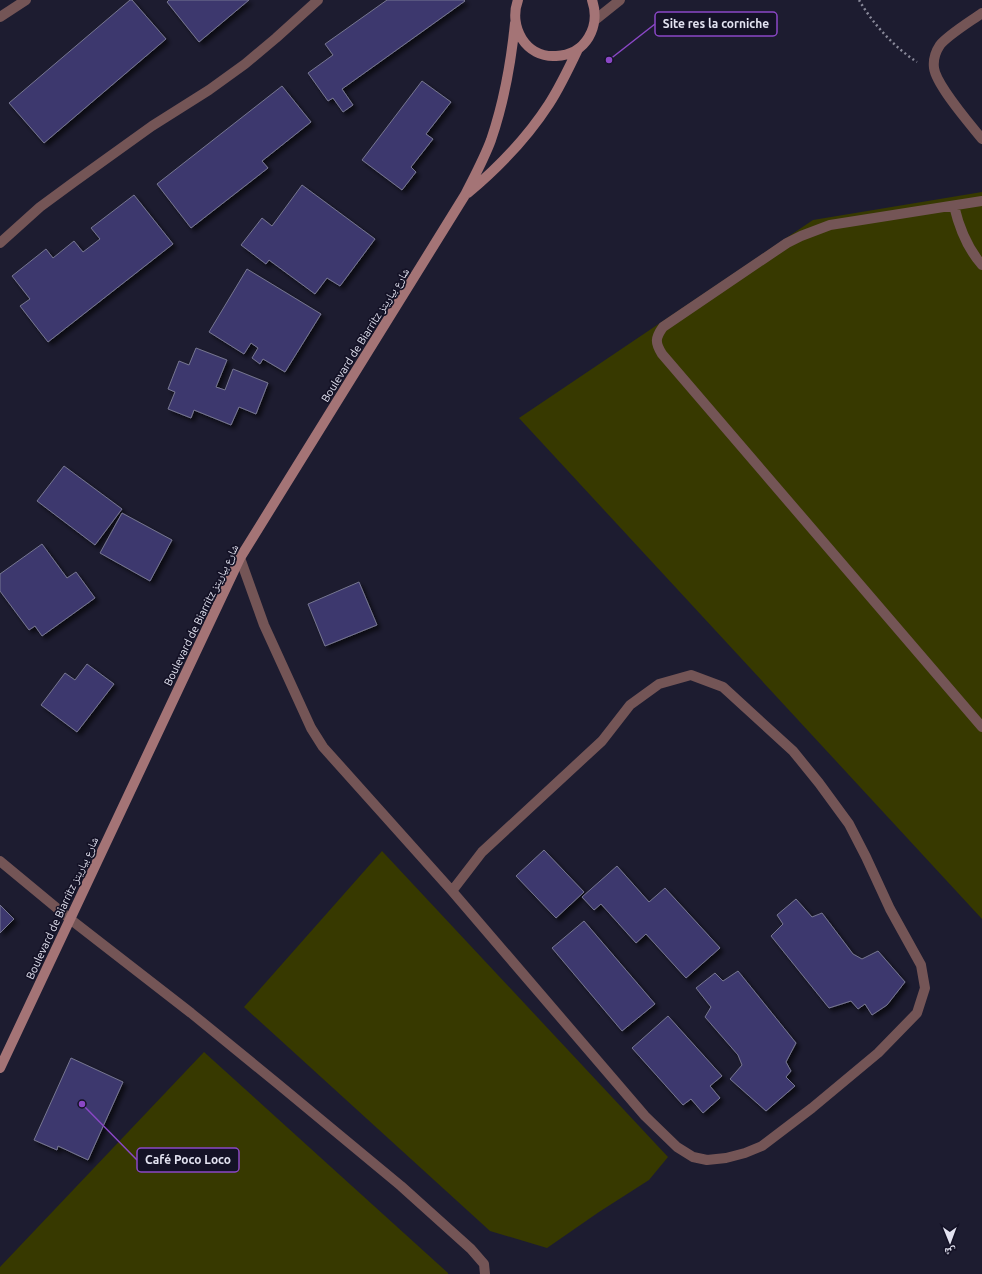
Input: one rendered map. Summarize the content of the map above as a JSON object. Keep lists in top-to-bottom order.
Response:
{
  "streets": {
    "street": ["Boulevard de Biarritz شارع بياريتز"]
  },
  "places": ["Site res la corniche", "Café Poco Loco"],
  "north": "bottom"
}
